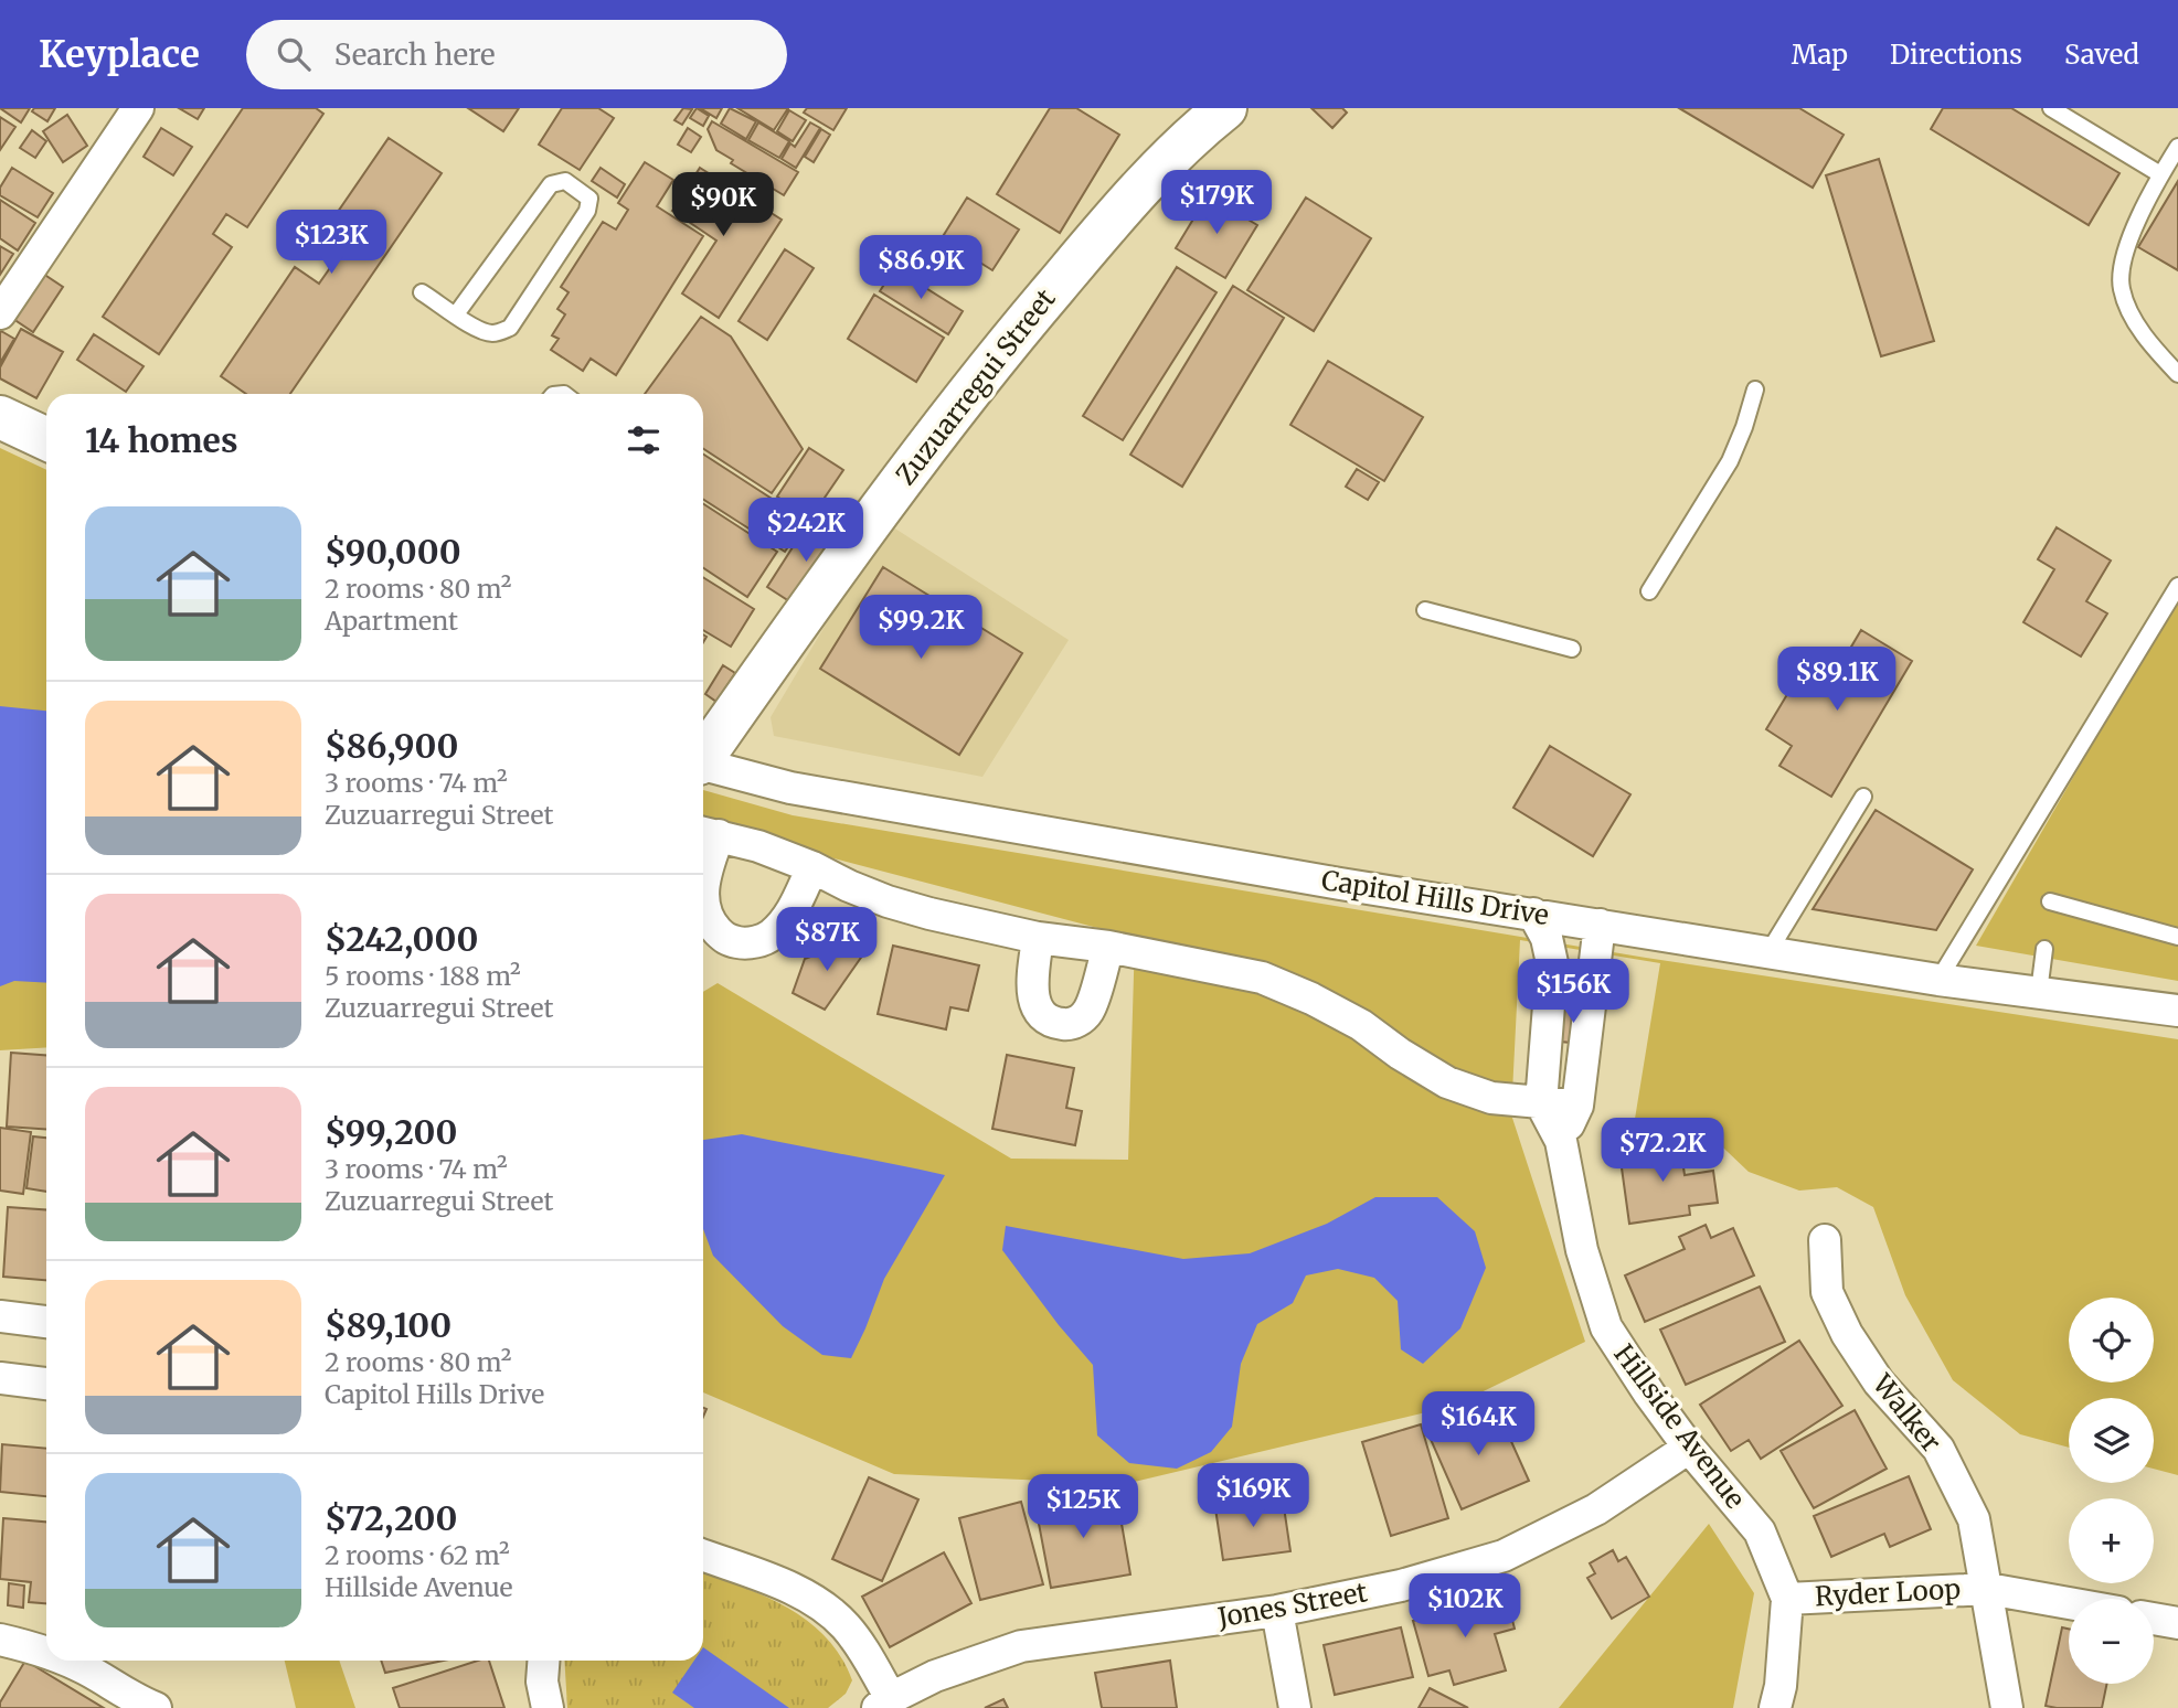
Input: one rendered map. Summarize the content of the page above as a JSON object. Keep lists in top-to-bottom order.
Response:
{
  "streets": {
    "street": [
      "Zuzuarregui Street",
      "Capitol Hills Drive",
      "Walker",
      "Hillside Avenue",
      "Ryder Loop",
      "Jones Street"
    ]
  },
  "crossings": [
    ["Walker", "Ryder Loop"],
    ["Hillside Avenue", "Ryder Loop"],
    ["Hillside Avenue", "Jones Street"]
  ],
  "page": {
    "header": "Keyplace",
    "search": "Search here",
    "nav": ["Map", "Directions", "Saved"],
    "price": [
      "$179K",
      "$90K",
      "$123K",
      "$86.9K",
      "$242K",
      "$99.2K",
      "$89.1K",
      "$87K",
      "$156K",
      "$72.2K",
      "$164K",
      "$169K",
      "$125K",
      "$102K"
    ],
    "heading": "14 homes",
    "list": [
      {
        "name": "$90,000",
        "note": "2 rooms · 80 m² · Apartment"
      },
      {
        "name": "$86,900",
        "note": "3 rooms · 74 m² · Zuzuarregui Street"
      },
      {
        "name": "$242,000",
        "note": "5 rooms · 188 m² · Zuzuarregui Street"
      },
      {
        "name": "$99,200",
        "note": "3 rooms · 74 m² · Zuzuarregui Street"
      },
      {
        "name": "$89,100",
        "note": "2 rooms · 80 m² · Capitol Hills Drive"
      },
      {
        "name": "$72,200",
        "note": "2 rooms · 62 m² · Hillside Avenue"
      }
    ],
    "map_buttons": ["+", "−"]
  }
}
